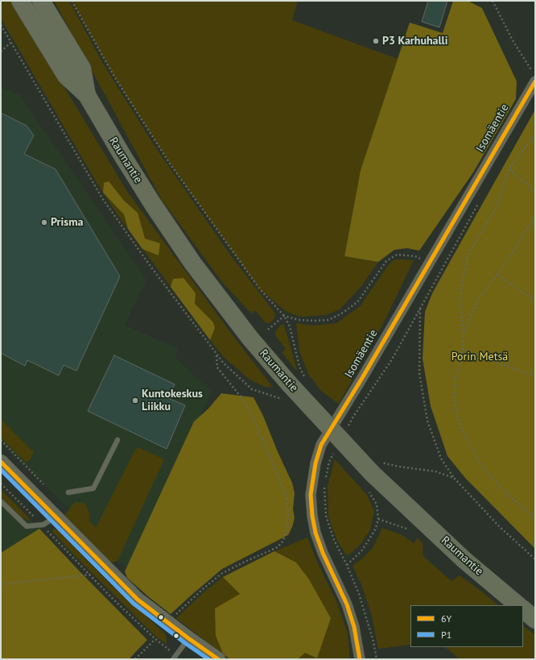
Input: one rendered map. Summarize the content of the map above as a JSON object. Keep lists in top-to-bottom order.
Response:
{
  "streets": {
    "highway": ["Raumantie"],
    "street": ["Isomäentie"]
  },
  "parks": ["Porin Metsä"],
  "places": ["P3 Karhuhalli", "Prisma", "Kuntokeskus Liikku"],
  "lines": ["transit line 6Y", "transit line P1"],
  "legend": ["6Y", "P1"]
}
